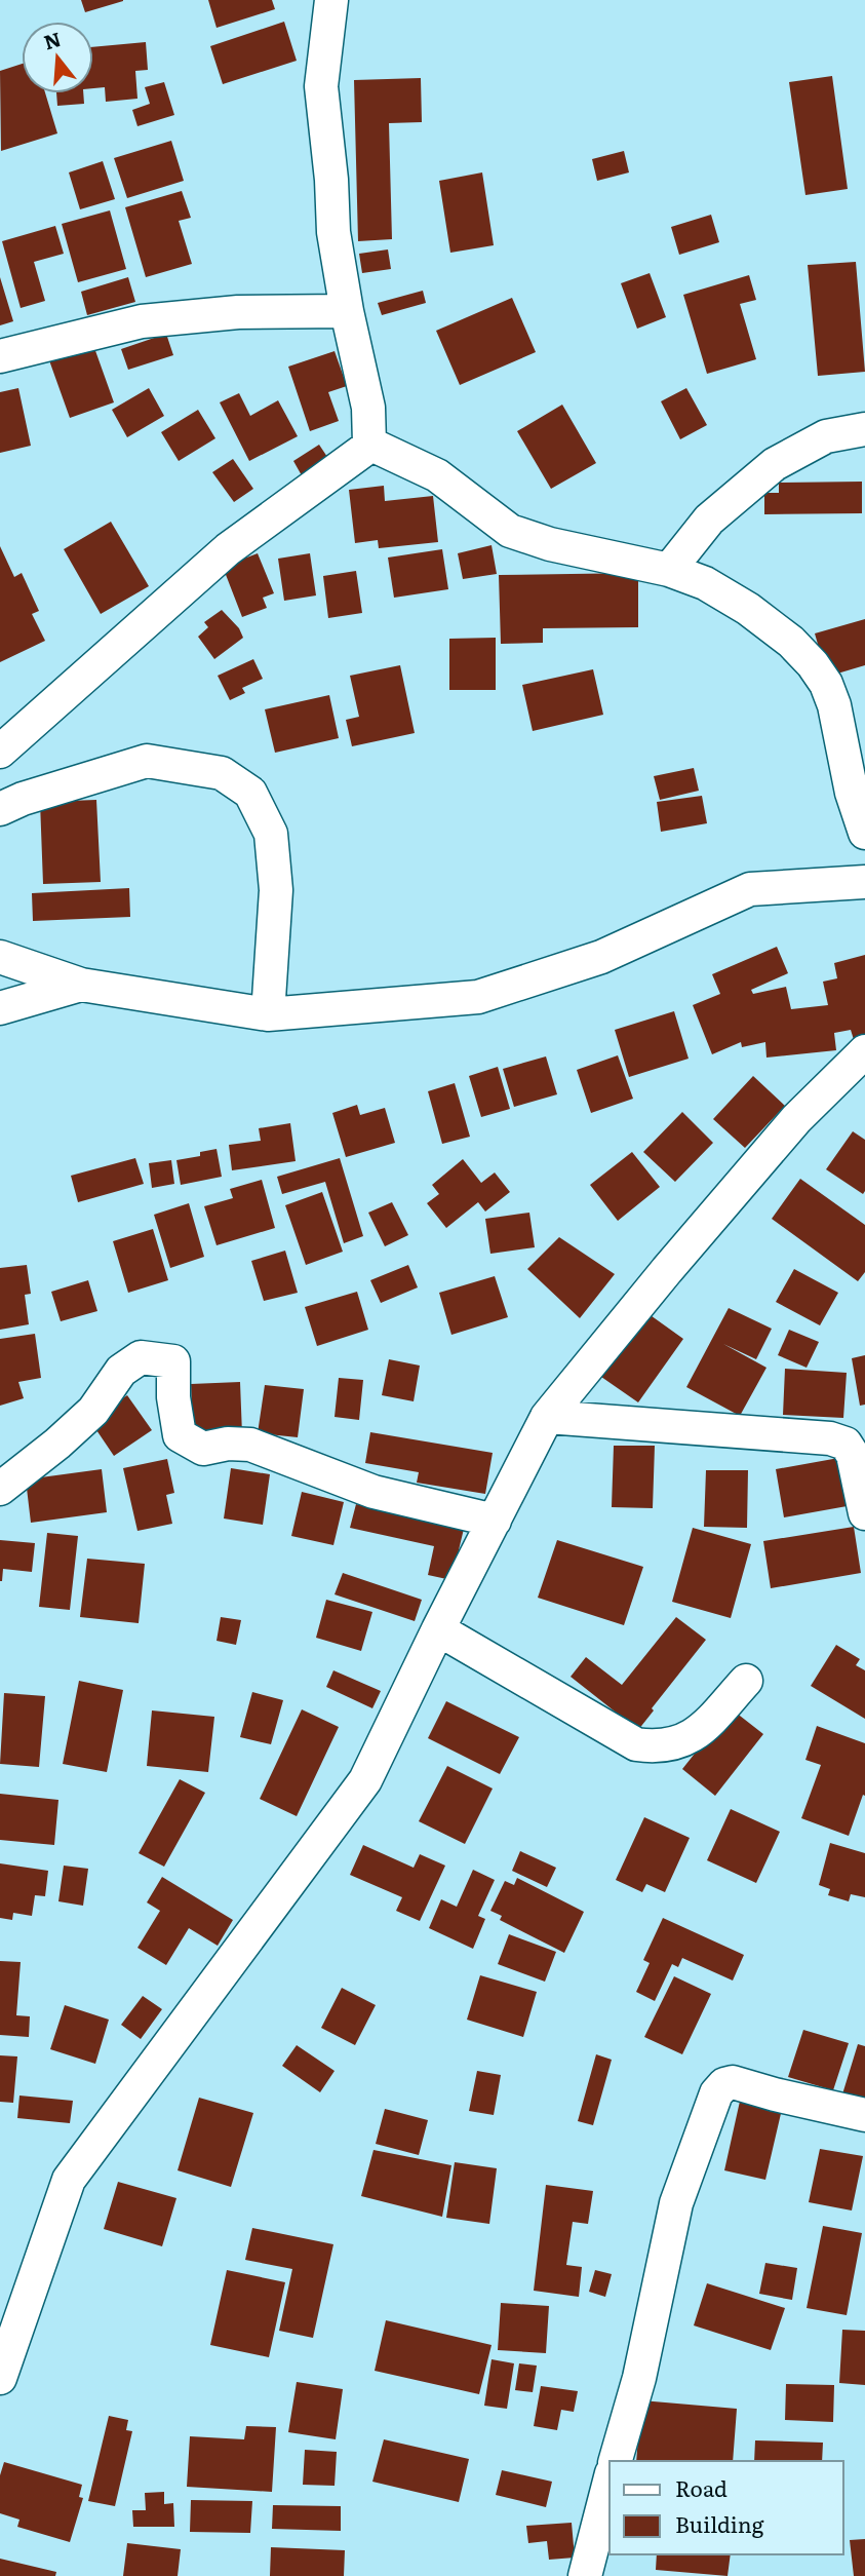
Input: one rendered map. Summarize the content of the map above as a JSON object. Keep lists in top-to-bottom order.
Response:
{
  "legend": ["Road", "Building"],
  "north": "top"
}
